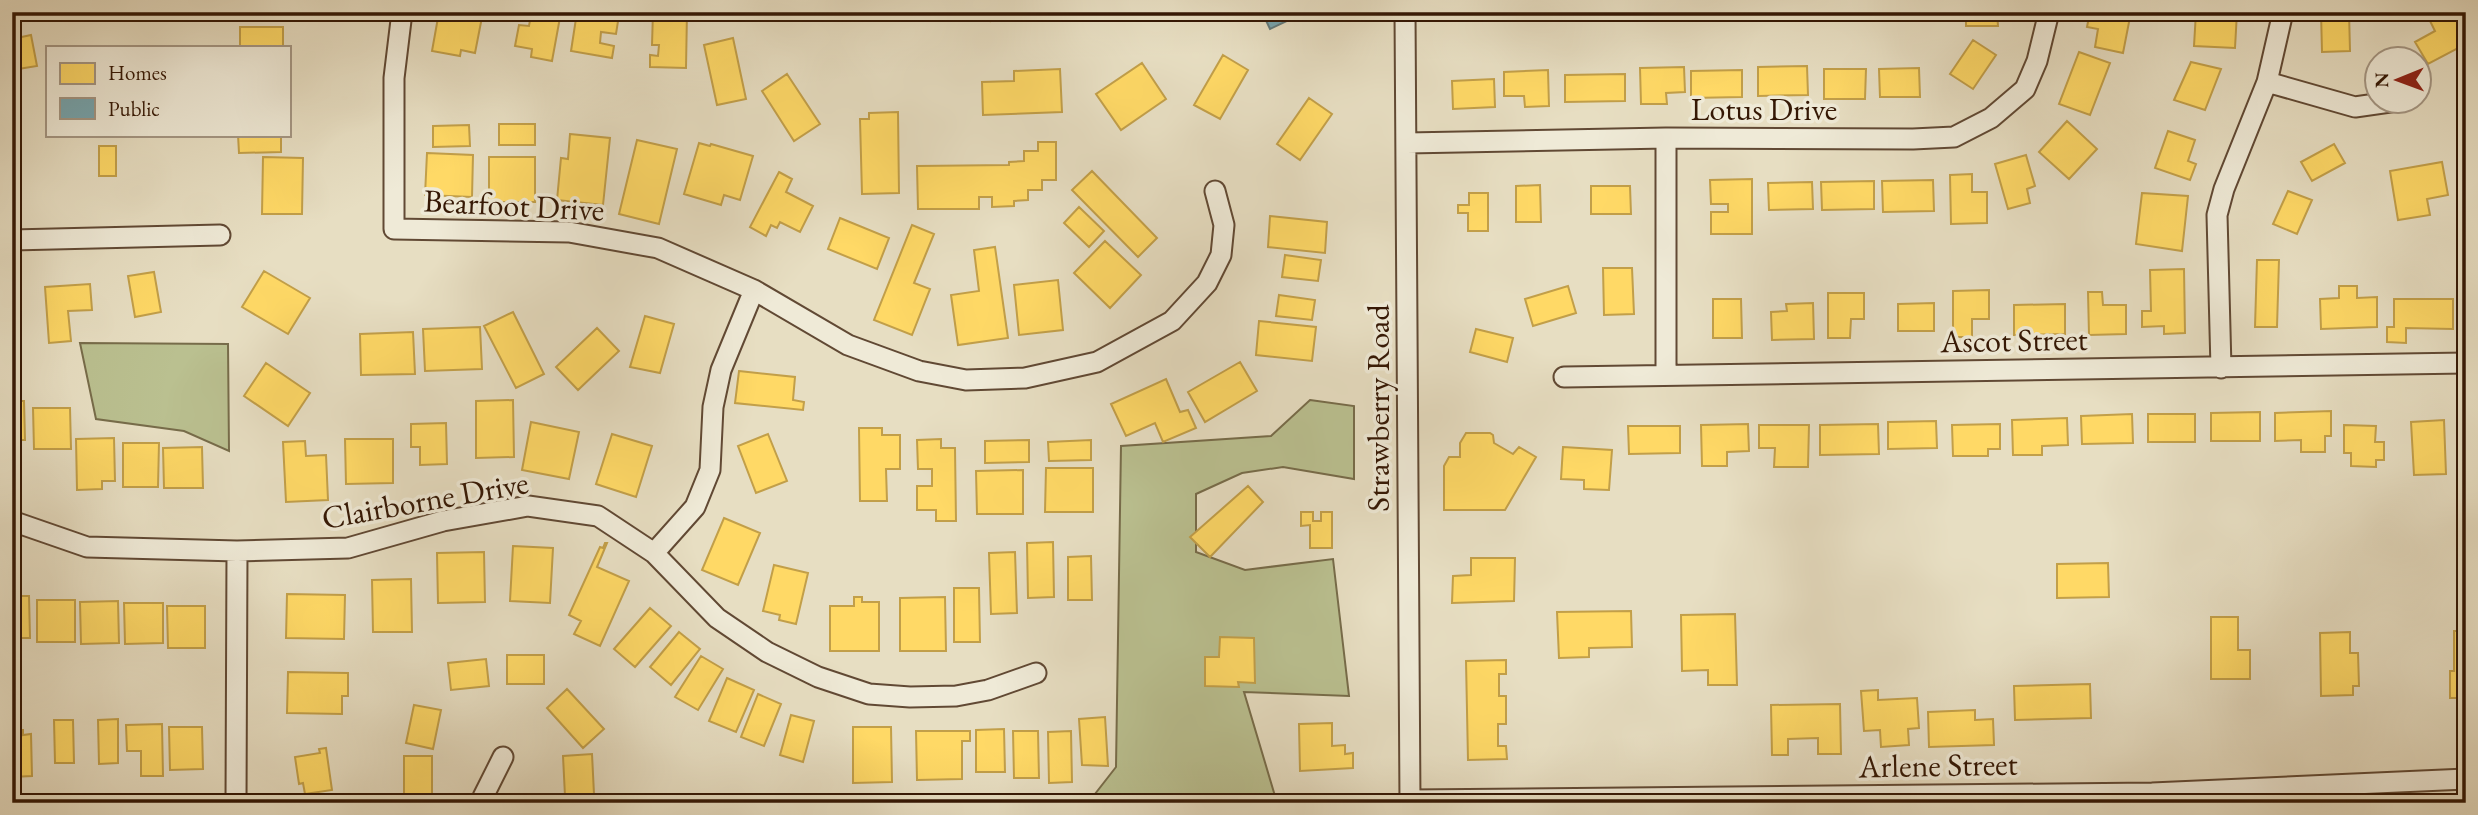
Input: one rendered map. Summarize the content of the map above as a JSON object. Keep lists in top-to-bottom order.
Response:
{
  "streets": {
    "street": [
      "Lotus Drive",
      "Bearfoot Drive",
      "Ascot Street",
      "Strawberry Road",
      "Clairborne Drive",
      "Arlene Street"
    ]
  },
  "crossings": [
    ["Lotus Drive", "Strawberry Road"],
    ["Strawberry Road", "Arlene Street"]
  ],
  "legend": ["Homes", "Public"],
  "north": "left"
}
